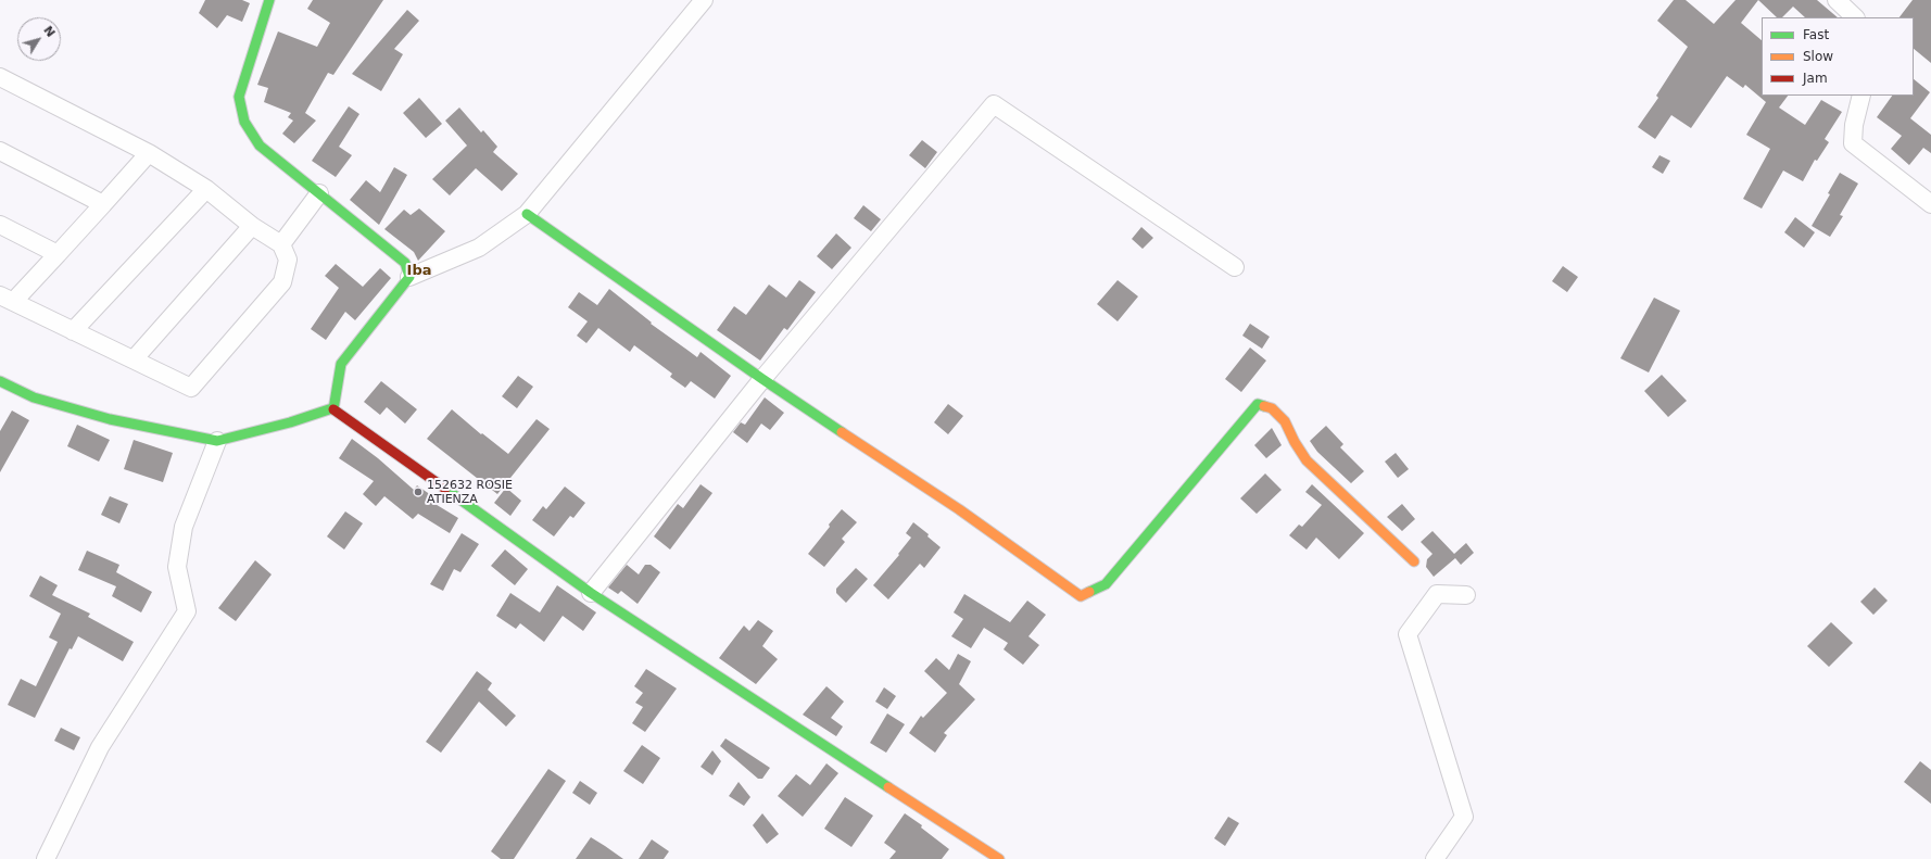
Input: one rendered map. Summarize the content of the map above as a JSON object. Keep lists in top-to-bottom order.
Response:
{
  "districts": ["Iba"],
  "places": ["152632 ROSIE ATIENZA"],
  "legend": ["Fast", "Slow", "Jam"],
  "north": "top right"
}
